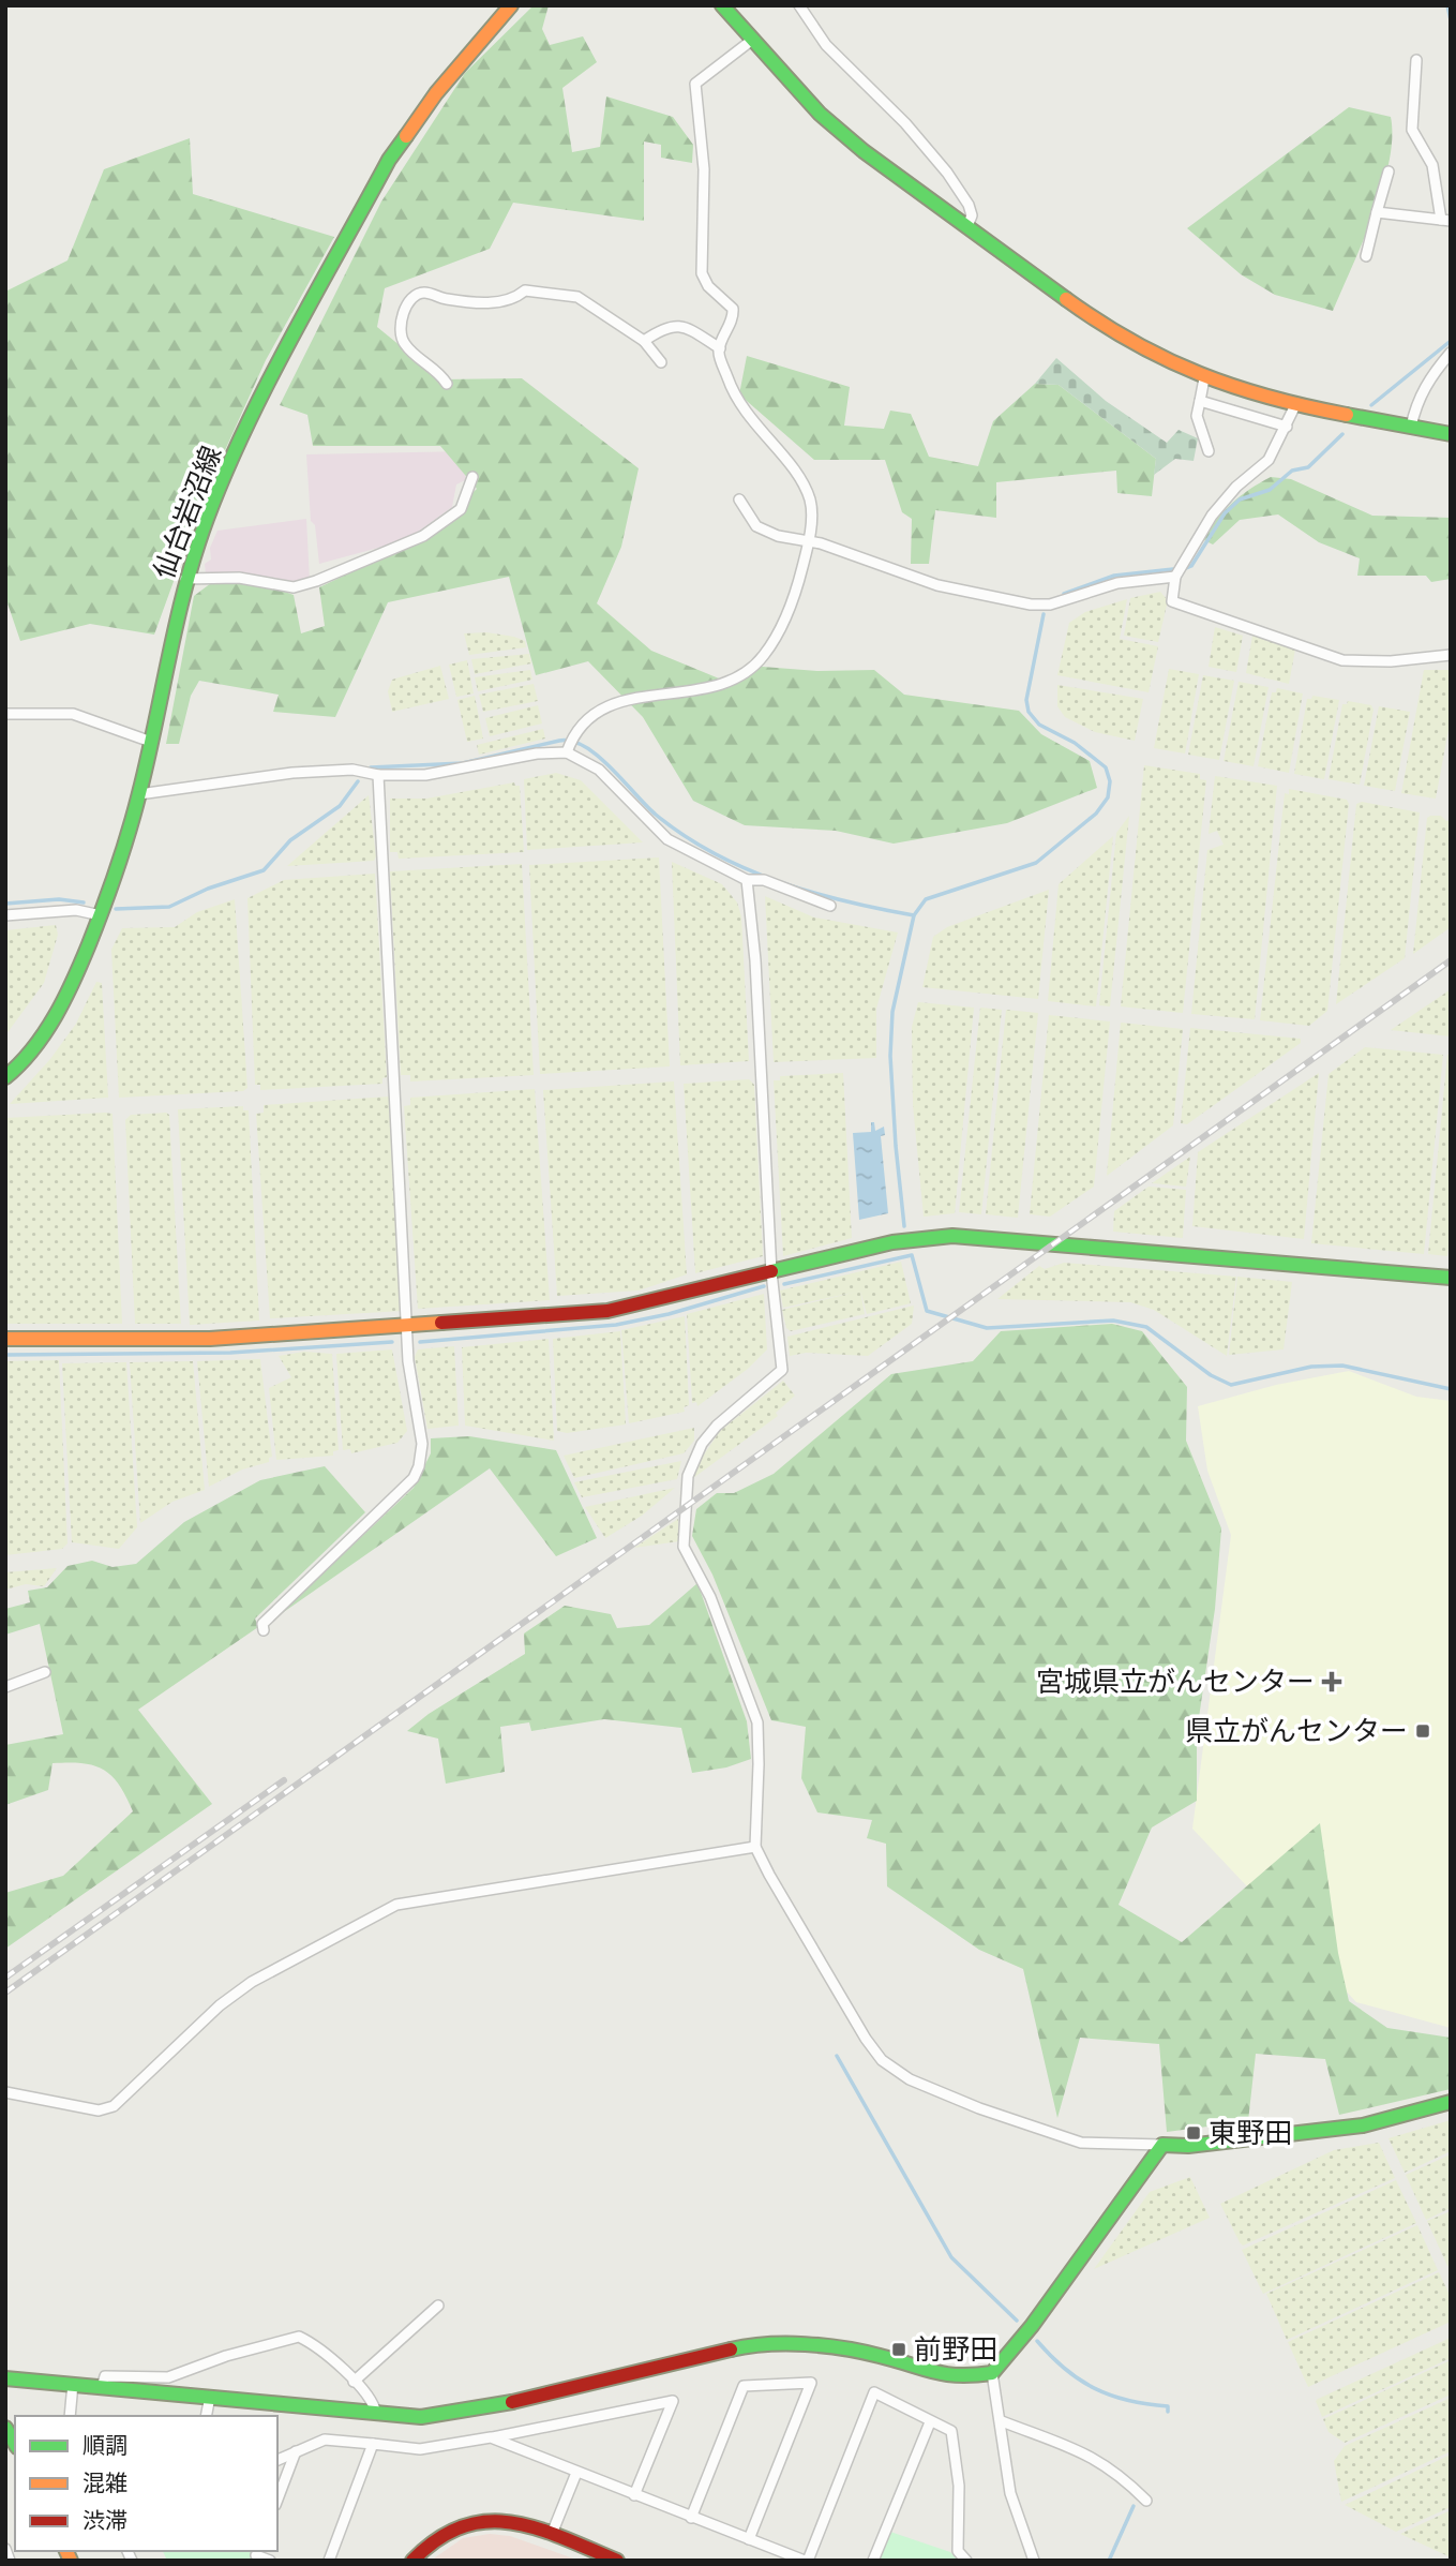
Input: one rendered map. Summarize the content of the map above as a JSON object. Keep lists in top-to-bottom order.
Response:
{
  "streets": {
    "street": ["仙台岩沼線"]
  },
  "places": {
    "health": ["宮城県立がんセンター"],
    "transit": ["県立がんセンター", "東野田", "前野田"]
  },
  "legend": ["順調", "混雑", "渋滞"]
}
